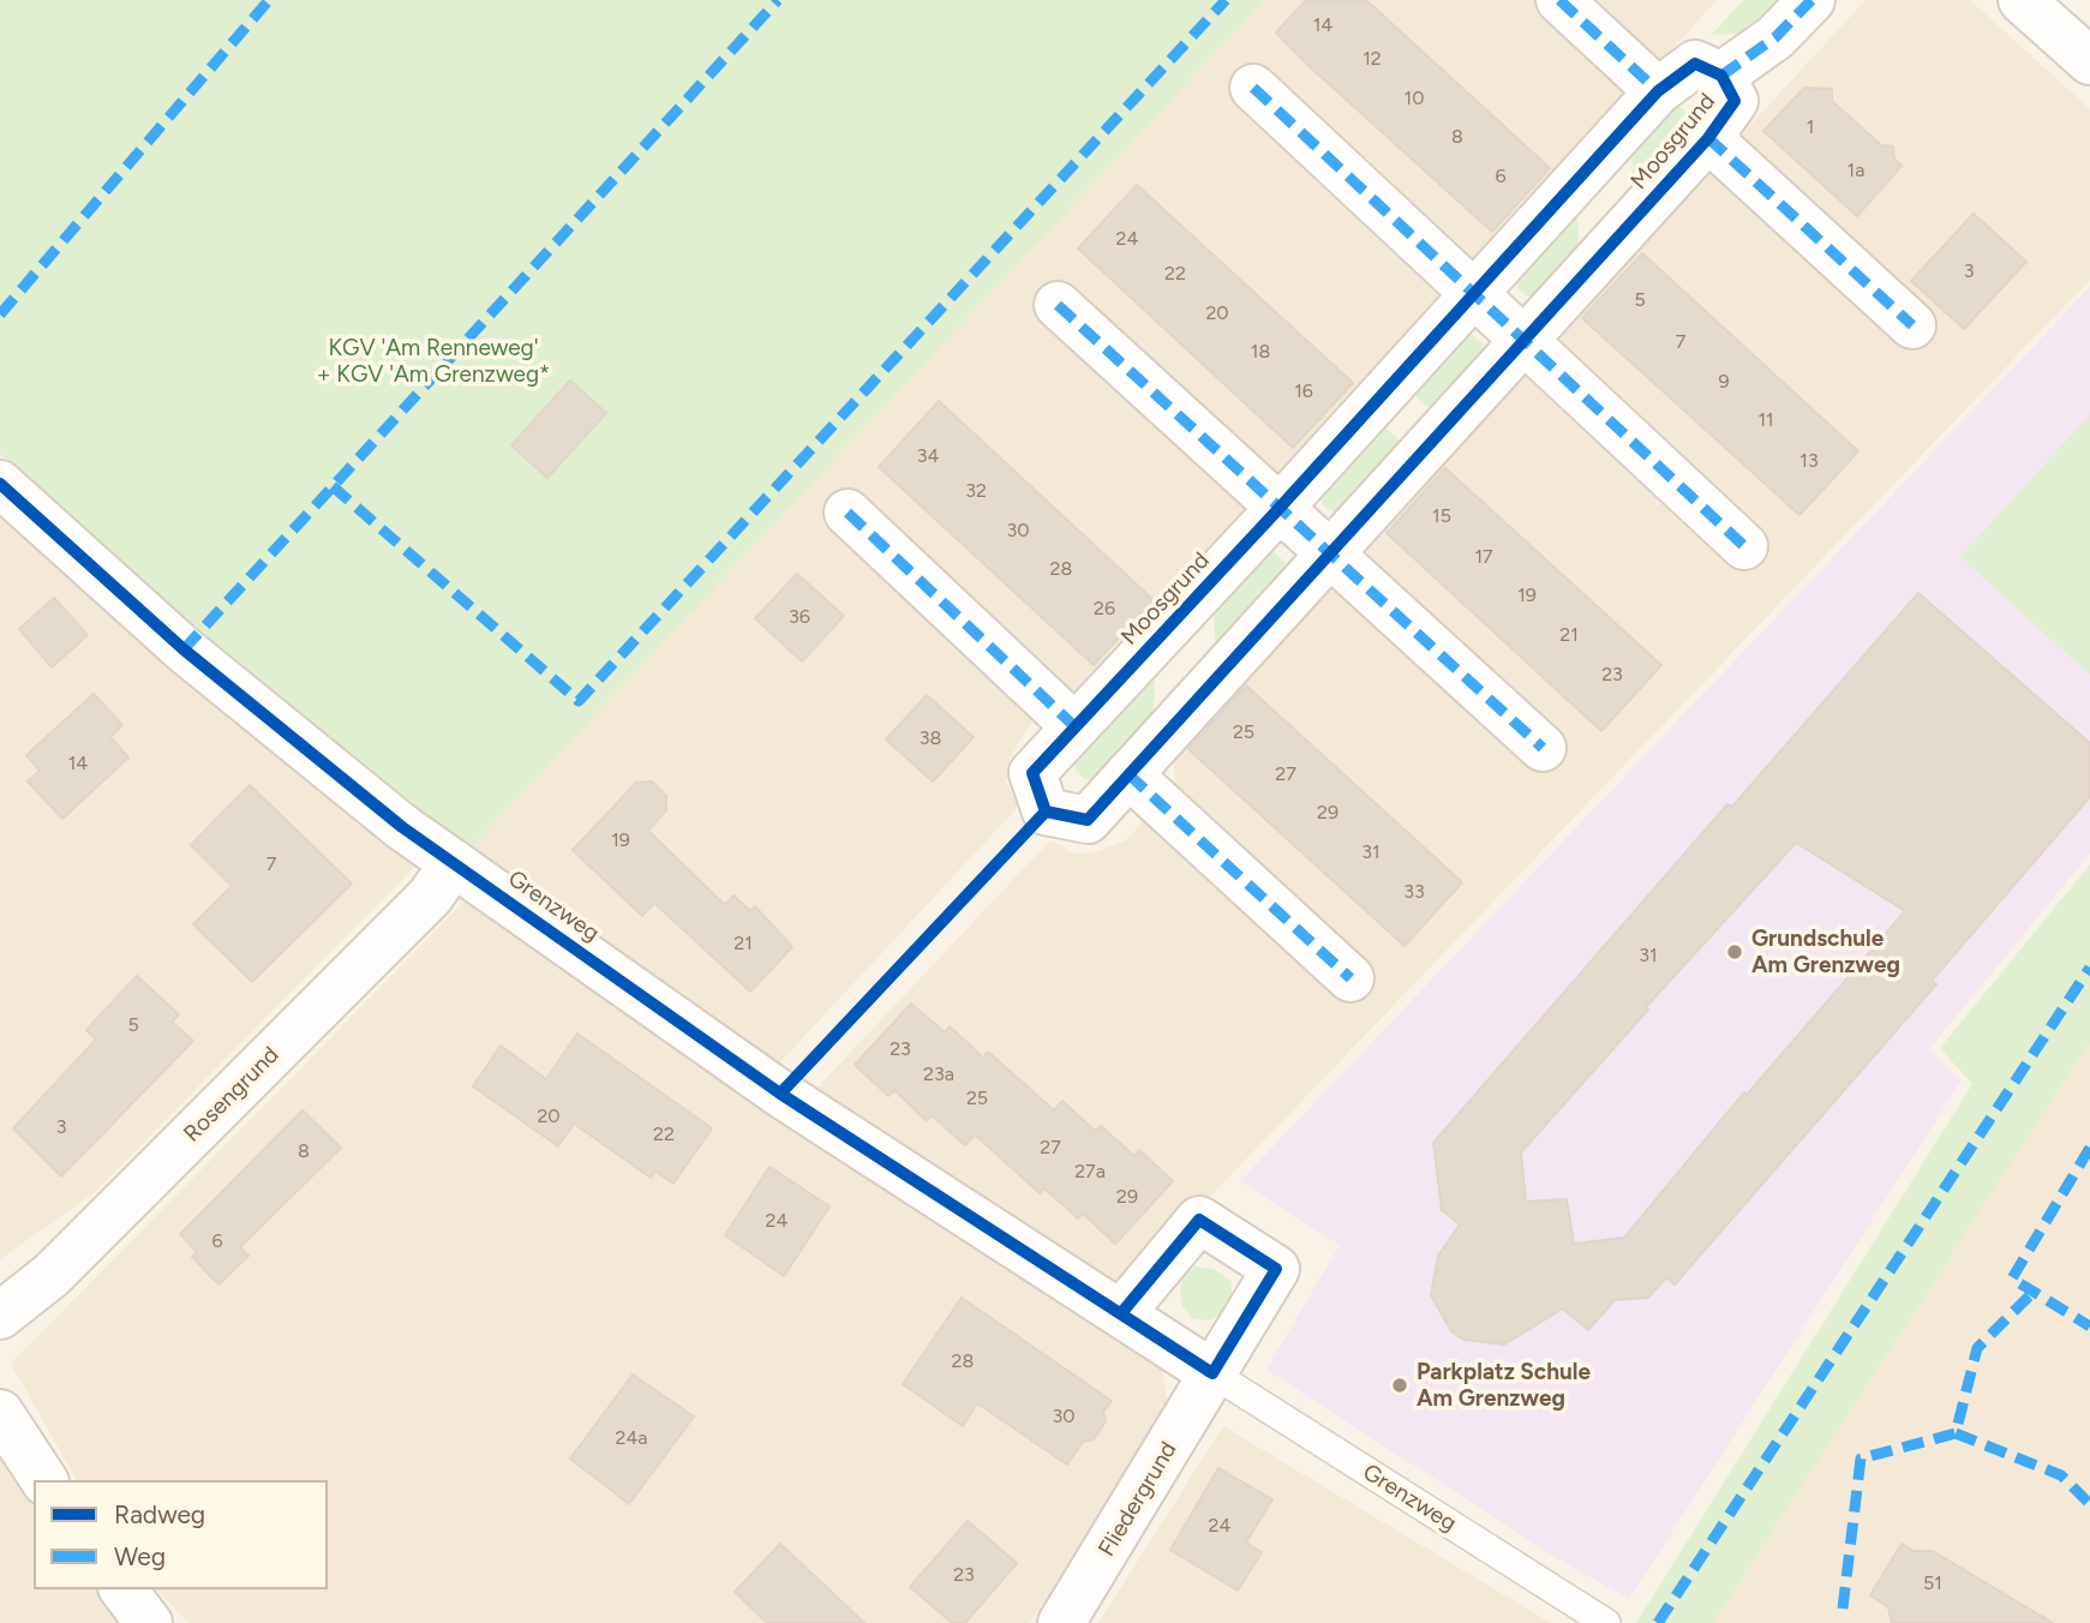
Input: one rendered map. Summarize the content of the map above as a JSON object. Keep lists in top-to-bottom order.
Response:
{
  "streets": {
    "street": [
      "Moosgrund",
      "Grenzweg",
      "Rosengrund",
      "Fliedergrund"
    ]
  },
  "crossings": [
    ["Grenzweg", "Rosengrund"],
    ["Grenzweg", "Fliedergrund"]
  ],
  "parks": ["KGV 'Am Renneweg' + KGV 'Am Grenzweg*"],
  "places": ["Grundschule Am Grenzweg", "Parkplatz Schule Am Grenzweg"],
  "house_numbers": [
    "14",
    "12",
    "10",
    "1",
    "8",
    "1a",
    "6",
    "24",
    "3",
    "22",
    "5",
    "20",
    "7",
    "18",
    "9",
    "16",
    "11",
    "34",
    "13",
    "32",
    "15",
    "30",
    "17",
    "28",
    "19",
    "26",
    "36",
    "21",
    "23",
    "25",
    "38",
    "14",
    "27",
    "29",
    "19",
    "31",
    "7",
    "33",
    "21",
    "31",
    "5",
    "23",
    "23a",
    "25",
    "20",
    "3",
    "22",
    "27",
    "8",
    "27a",
    "29",
    "24",
    "6",
    "28",
    "30",
    "24a",
    "24",
    "23",
    "51"
  ],
  "legend": ["Radweg", "Weg"]
}
